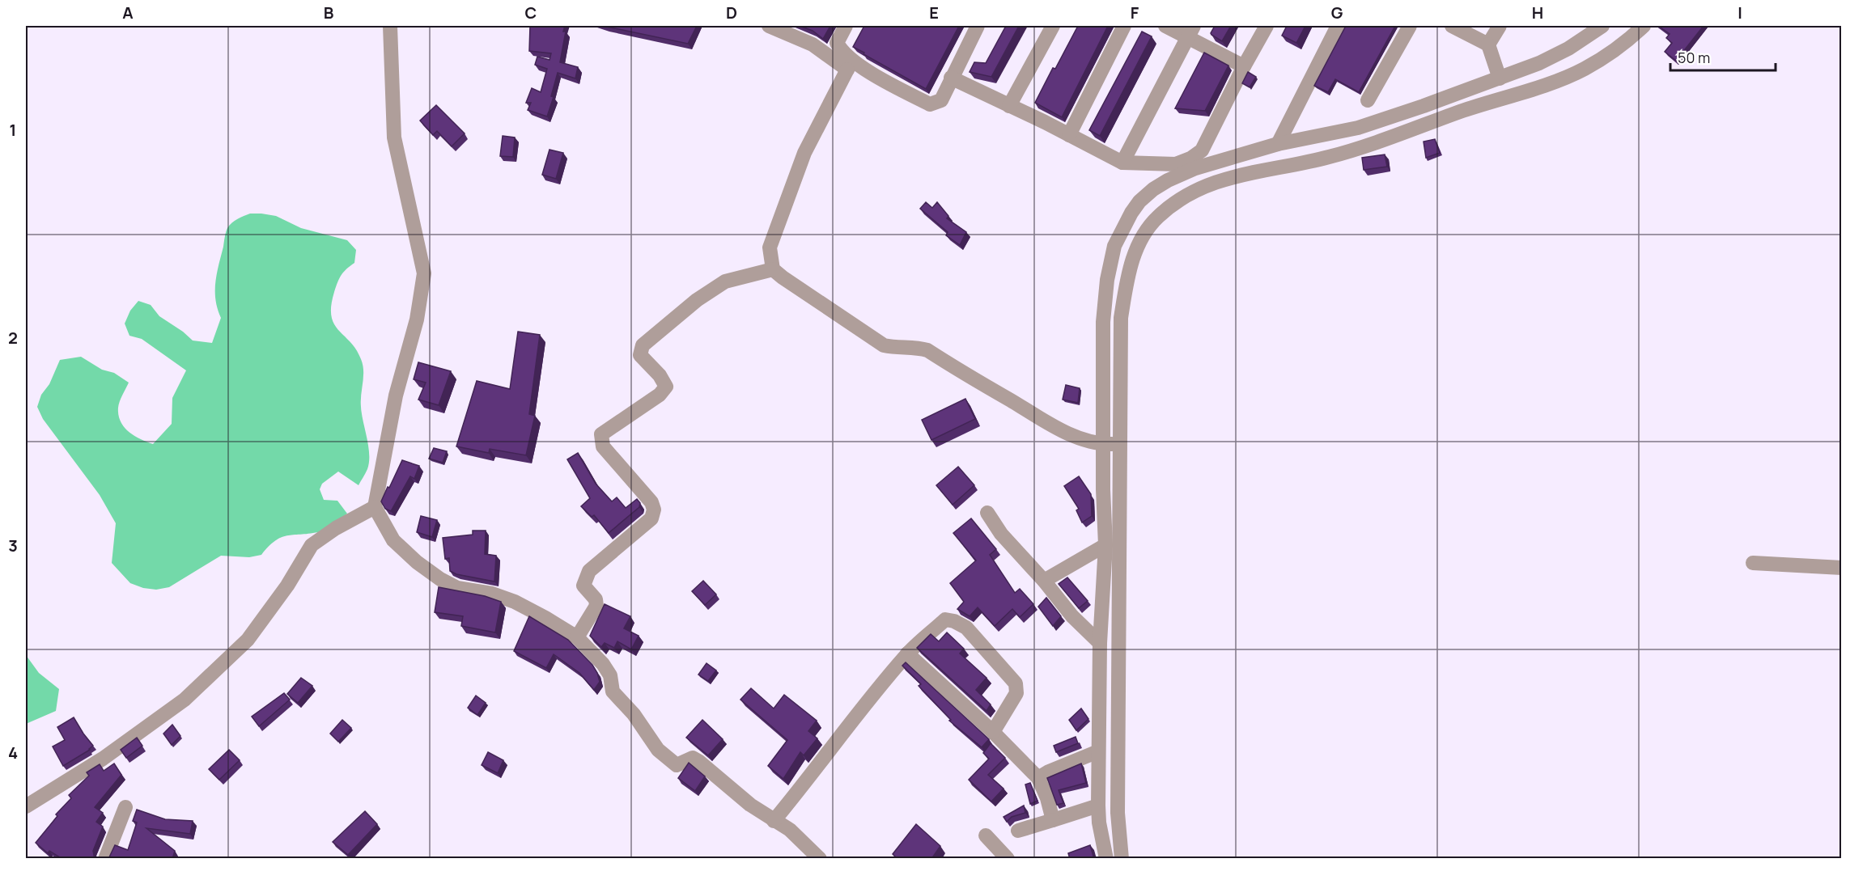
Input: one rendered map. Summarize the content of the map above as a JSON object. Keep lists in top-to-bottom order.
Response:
{
  "scale_bar": "50 m",
  "grid": {
    "columns": [
      "A",
      "B",
      "C",
      "D",
      "E",
      "F",
      "G",
      "H",
      "I"
    ],
    "rows": [
      "1",
      "2",
      "3",
      "4"
    ]
  }
}
